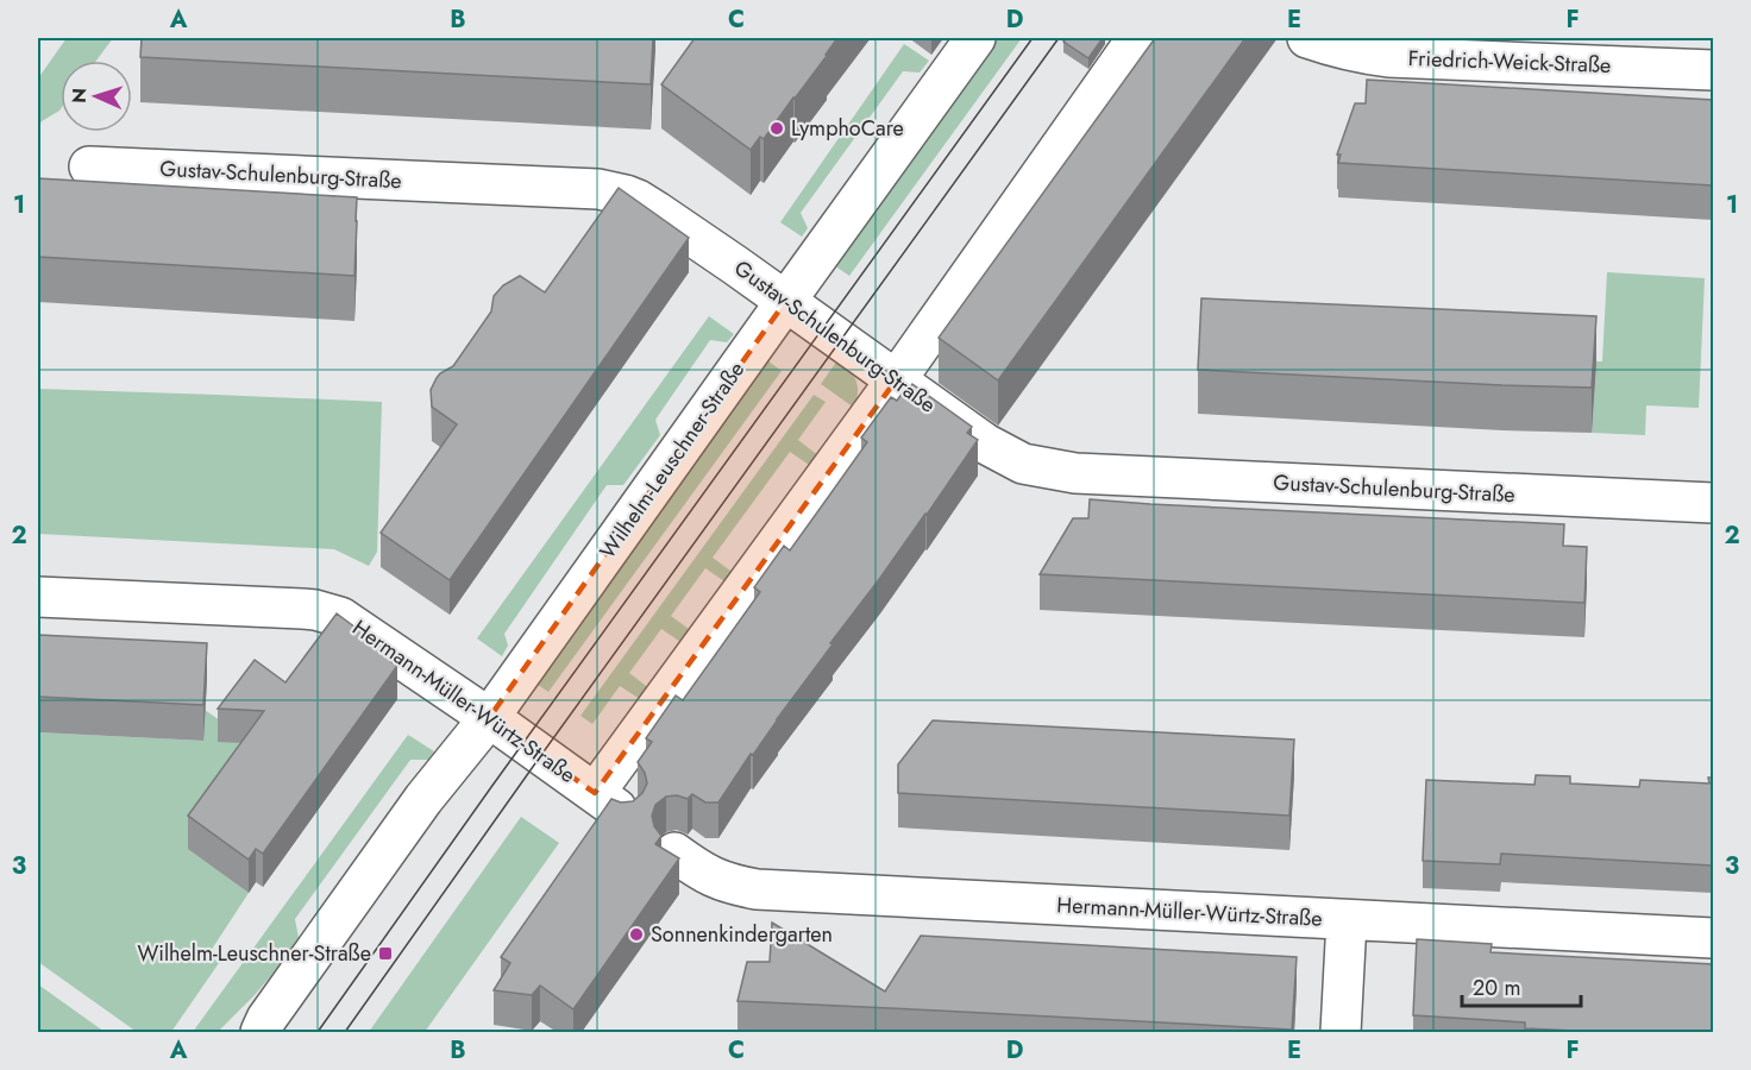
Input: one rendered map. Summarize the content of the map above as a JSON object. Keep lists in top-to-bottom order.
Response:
{
  "streets": {
    "street": [
      "Friedrich-Weick-Straße",
      "Gustav-Schulenburg-Straße",
      "Wilhelm-Leuschner-Straße",
      "Hermann-Müller-Würtz-Straße"
    ]
  },
  "crossings": [
    ["Gustav-Schulenburg-Straße", "Wilhelm-Leuschner-Straße"],
    ["Gustav-Schulenburg-Straße", "Hermann-Müller-Würtz-Straße"],
    ["Wilhelm-Leuschner-Straße", "Hermann-Müller-Würtz-Straße"]
  ],
  "places": {
    "other": ["LymphoCare", "Sonnenkindergarten"],
    "transit": ["Wilhelm-Leuschner-Straße"]
  },
  "scale_bar": "20 m",
  "north": "left",
  "grid": {
    "columns": [
      "A",
      "B",
      "C",
      "D",
      "E",
      "F"
    ],
    "rows": ["1", "2", "3"]
  }
}
